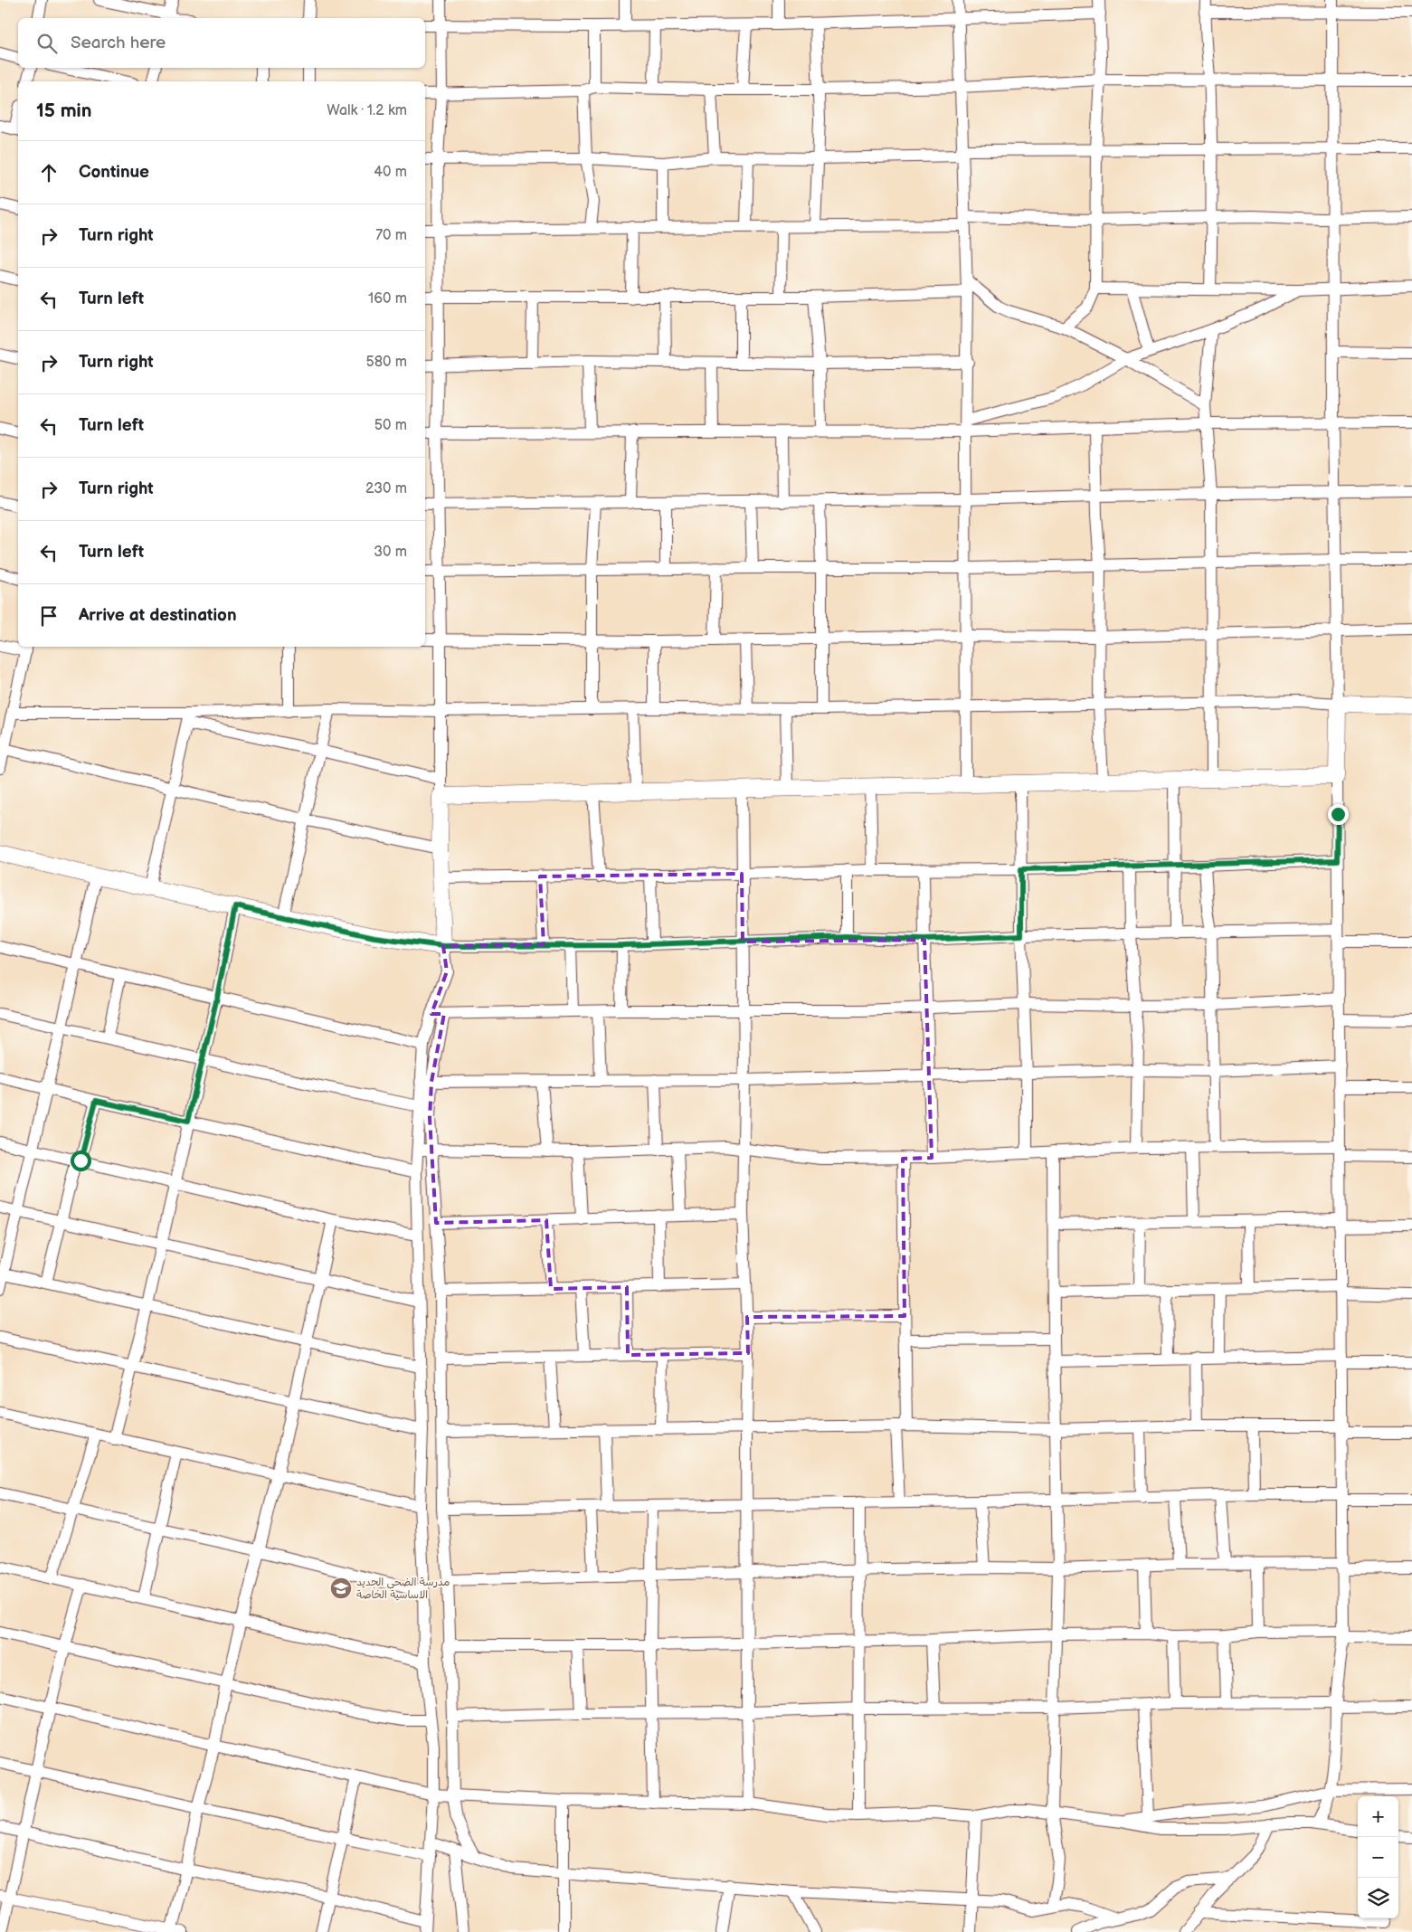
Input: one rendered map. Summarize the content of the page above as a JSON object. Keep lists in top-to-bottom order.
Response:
{
  "places": {
    "school or university": ["مدرسة الضحي الجديد الاساسية الخاصة"]
  },
  "page": {
    "search": "Search here",
    "heading": ["15 min", "Walk · 1.2 km"],
    "list": [
      ["Continue", "40 m"],
      ["Turn right", "70 m"],
      ["Turn left", "160 m"],
      ["Turn right", "580 m"],
      ["Turn left", "50 m"],
      ["Turn right", "230 m"],
      ["Turn left", "30 m"],
      "Arrive at destination"
    ],
    "map_buttons": ["+", "−"]
  }
}
